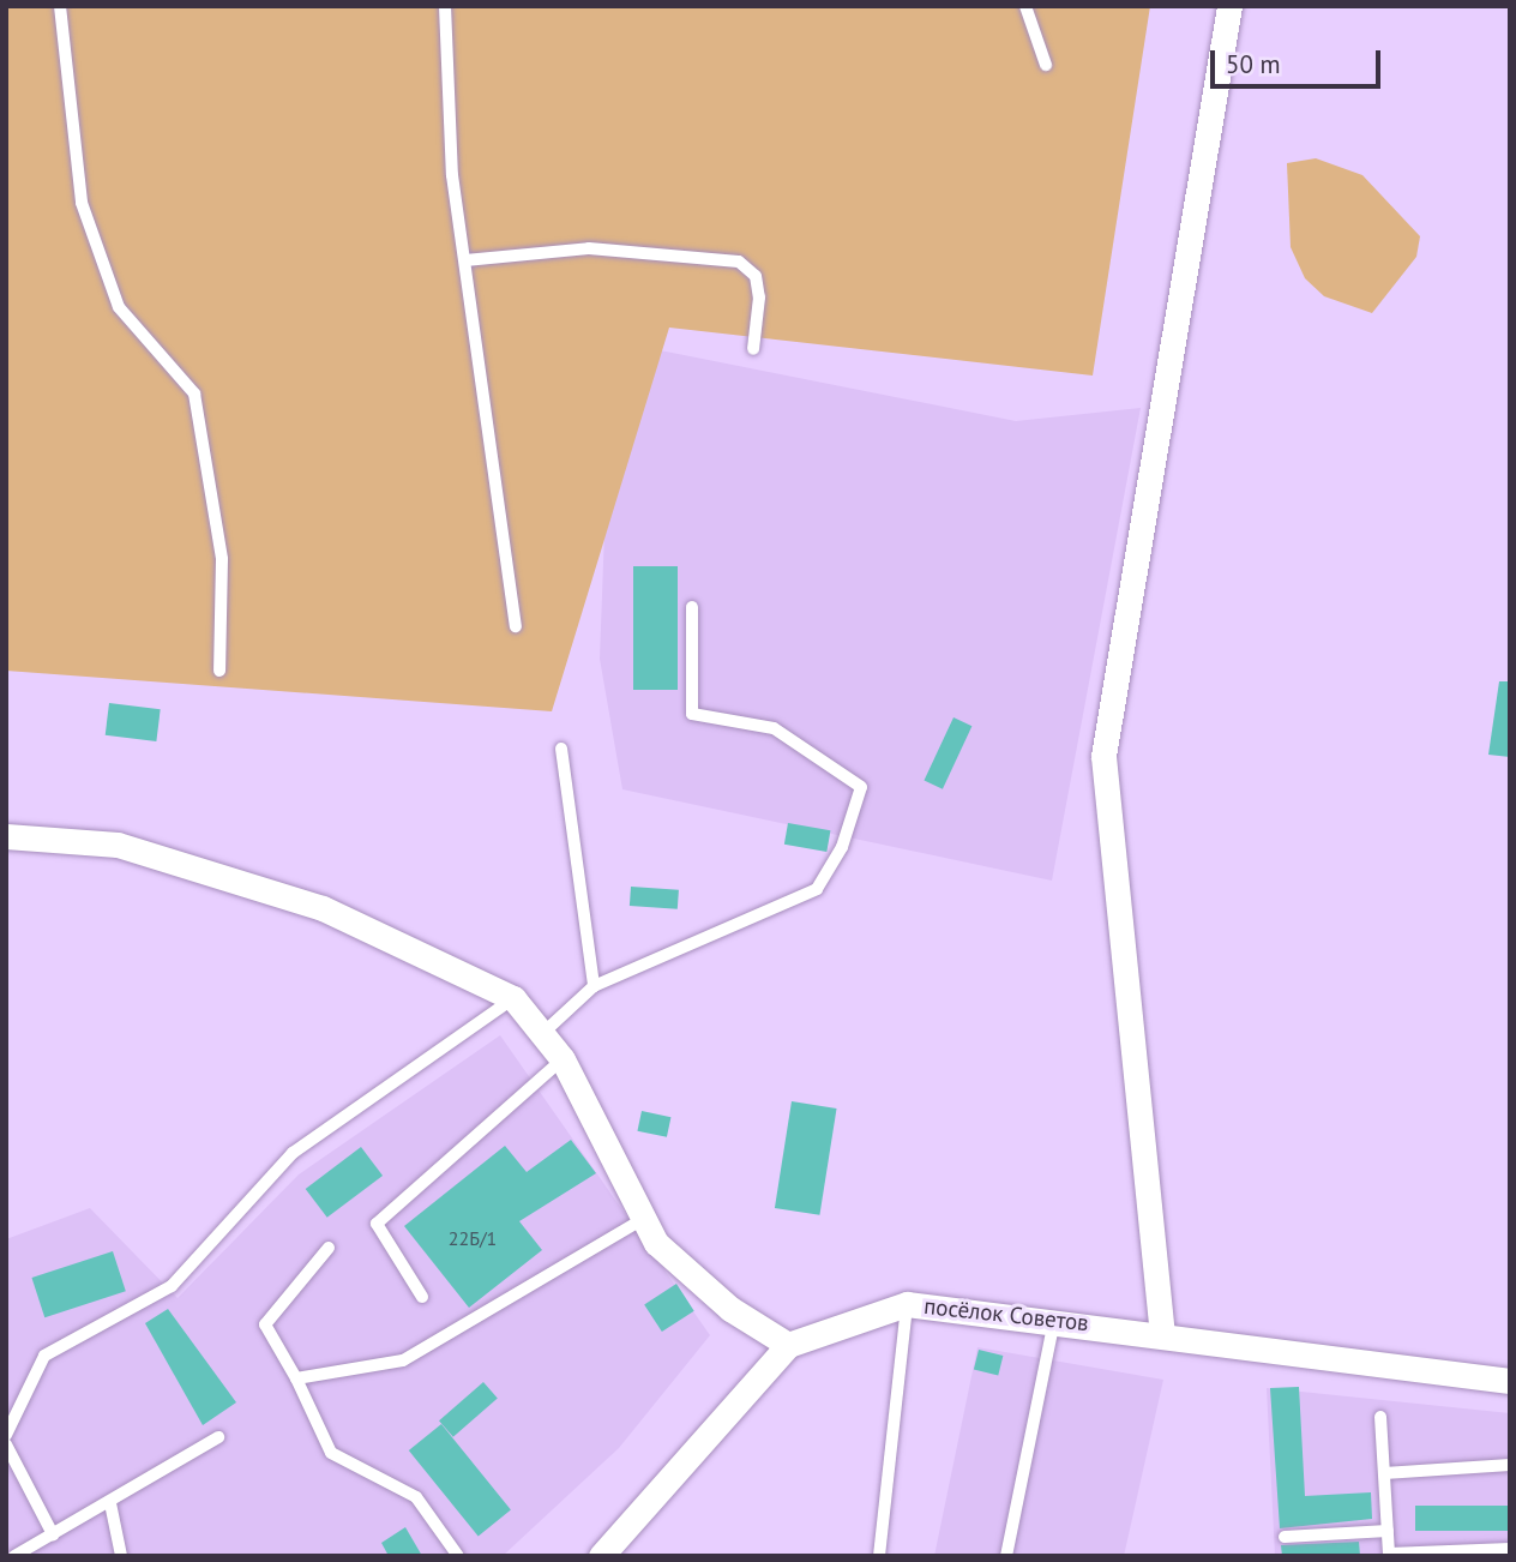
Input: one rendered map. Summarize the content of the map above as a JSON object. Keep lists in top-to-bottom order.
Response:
{
  "streets": {
    "street": ["посёлок Советов"]
  },
  "house_numbers": ["22Б/1"],
  "scale_bar": "50 m"
}
